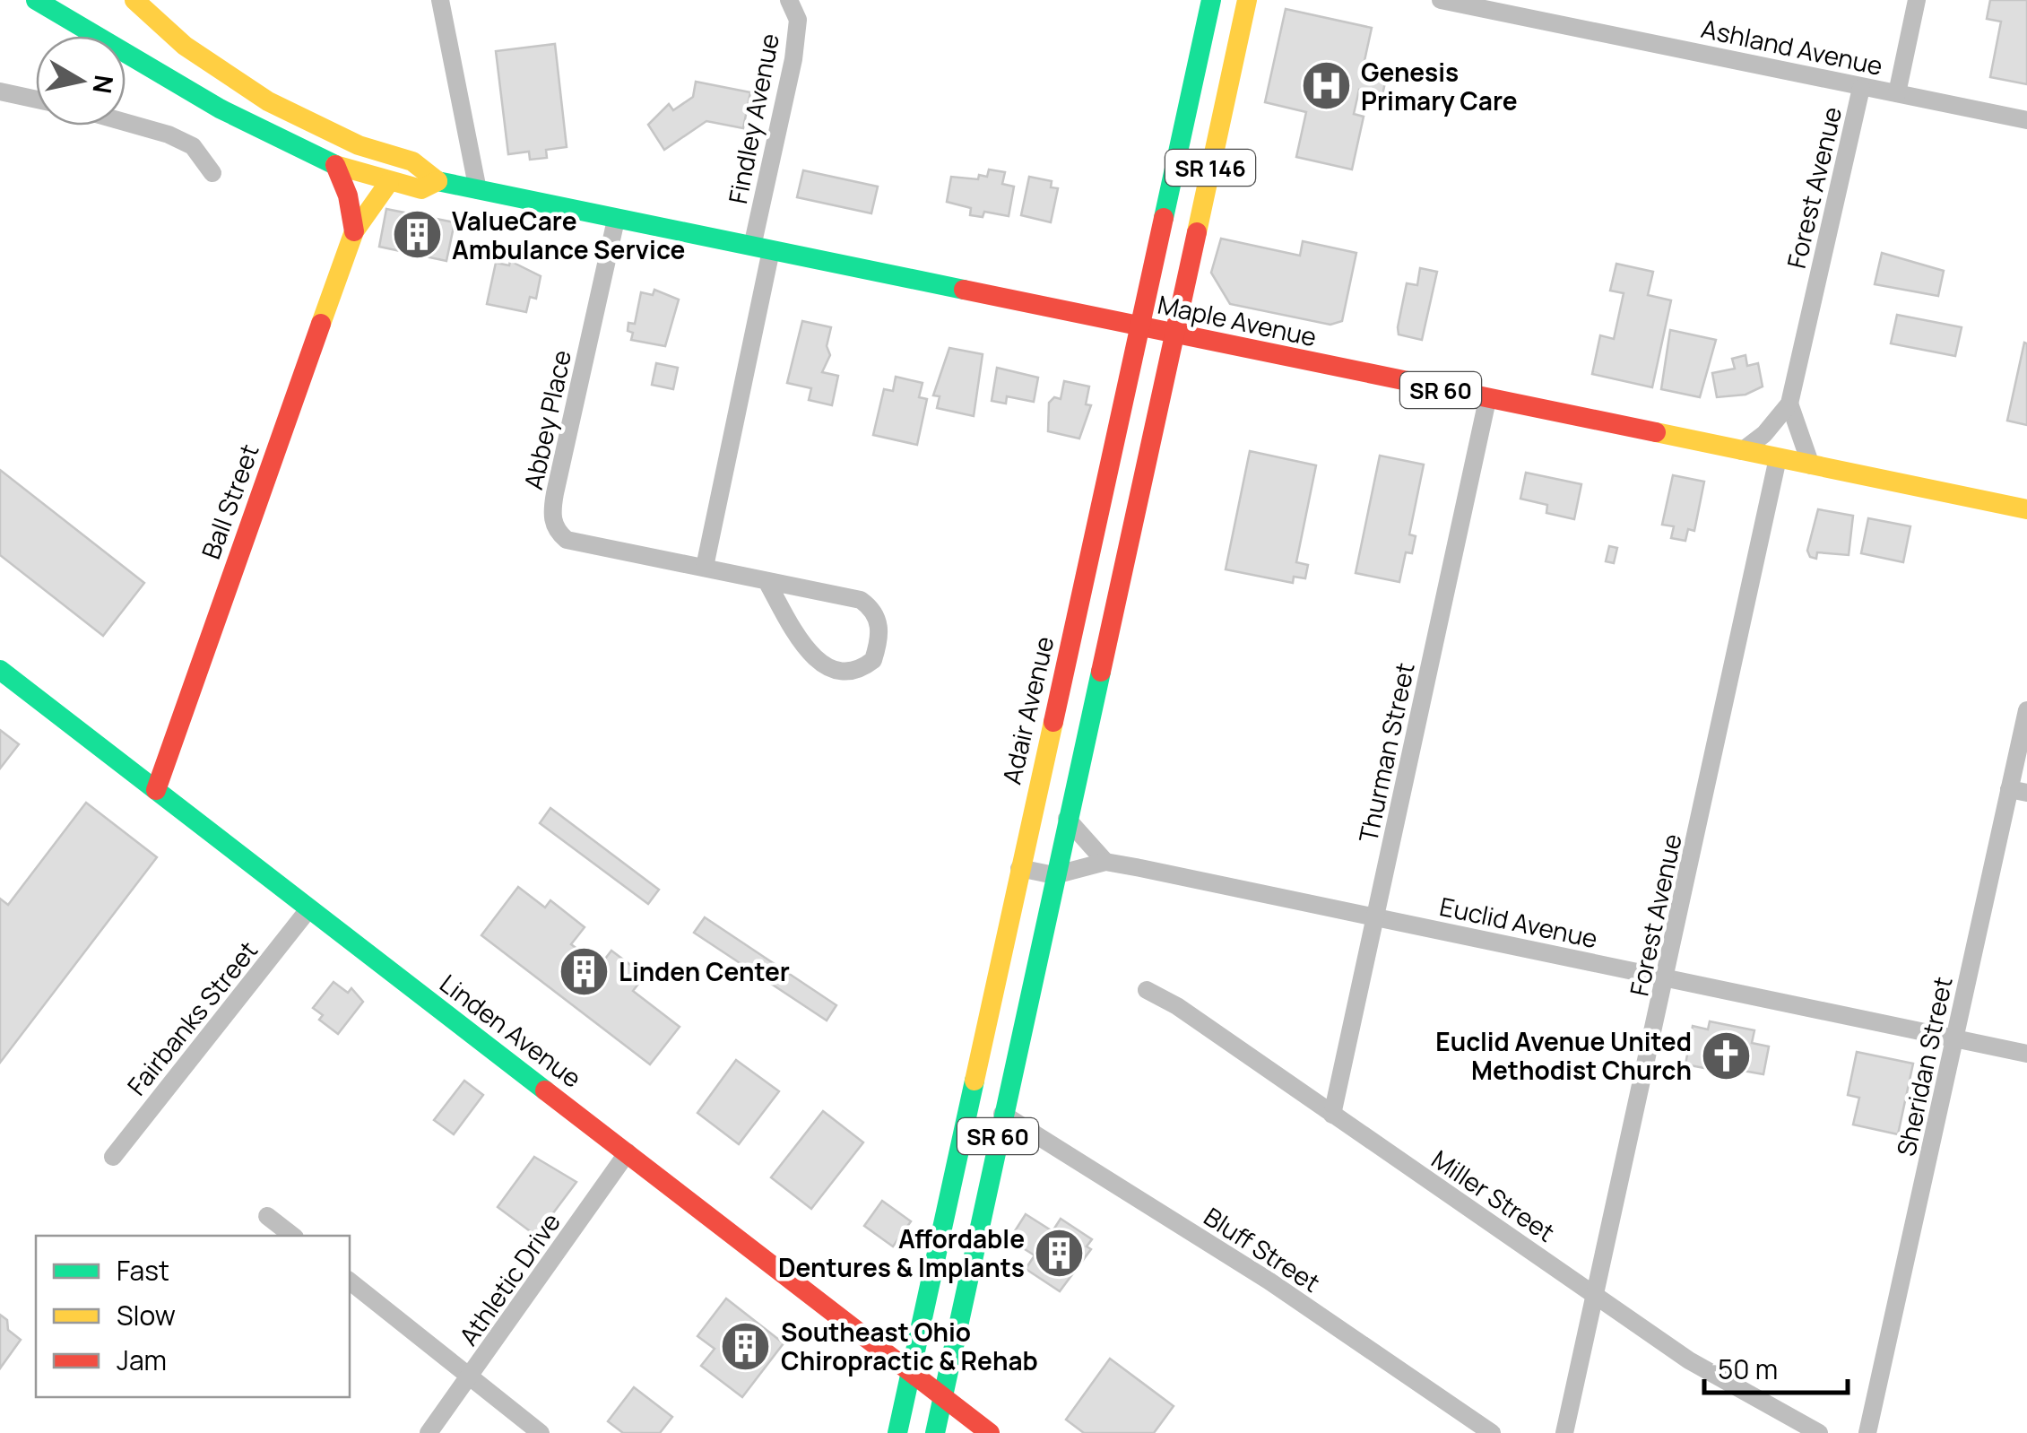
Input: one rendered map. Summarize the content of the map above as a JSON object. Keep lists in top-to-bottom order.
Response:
{
  "streets": {
    "main road": [
      "SR 146",
      "Maple Avenue",
      "SR 60",
      "Ball Street",
      "Adair Avenue",
      "Linden Avenue"
    ],
    "street": [
      "Ashland Avenue",
      "Findley Avenue",
      "Forest Avenue",
      "Abbey Place",
      "Thurman Street",
      "Euclid Avenue",
      "Fairbanks Street",
      "Sheridan Street",
      "Miller Street",
      "Bluff Street",
      "Athletic Drive"
    ]
  },
  "crossings": [
    ["Ashland Avenue", "Forest Avenue"],
    ["Findley Avenue", "Maple Avenue"],
    ["SR 146", "Maple Avenue"],
    ["SR 146", "SR 60"],
    ["Forest Avenue", "Maple Avenue"],
    ["Forest Avenue", "Euclid Avenue"],
    ["Forest Avenue", "Miller Street"],
    ["Maple Avenue", "SR 60"],
    ["Maple Avenue", "Abbey Place"],
    ["Maple Avenue", "Adair Avenue"],
    ["Maple Avenue", "Thurman Street"],
    ["SR 60", "Euclid Avenue"],
    ["SR 60", "Linden Avenue"],
    ["SR 60", "Bluff Street"],
    ["Ball Street", "Linden Avenue"],
    ["Adair Avenue", "Euclid Avenue"],
    ["Adair Avenue", "Linden Avenue"],
    ["Thurman Street", "Euclid Avenue"],
    ["Thurman Street", "Miller Street"],
    ["Euclid Avenue", "Sheridan Street"],
    ["Fairbanks Street", "Linden Avenue"],
    ["Linden Avenue", "Athletic Drive"]
  ],
  "places": {
    "hospital": ["Genesis Primary Care"],
    "building": [
      "ValueCare Ambulance Service",
      "Linden Center",
      "Affordable Dentures & Implants",
      "Southeast Ohio Chiropractic & Rehab"
    ],
    "church": ["Euclid Avenue United Methodist Church"]
  },
  "legend": ["Fast", "Slow", "Jam"],
  "scale_bar": "50 m",
  "north": "right"
}
